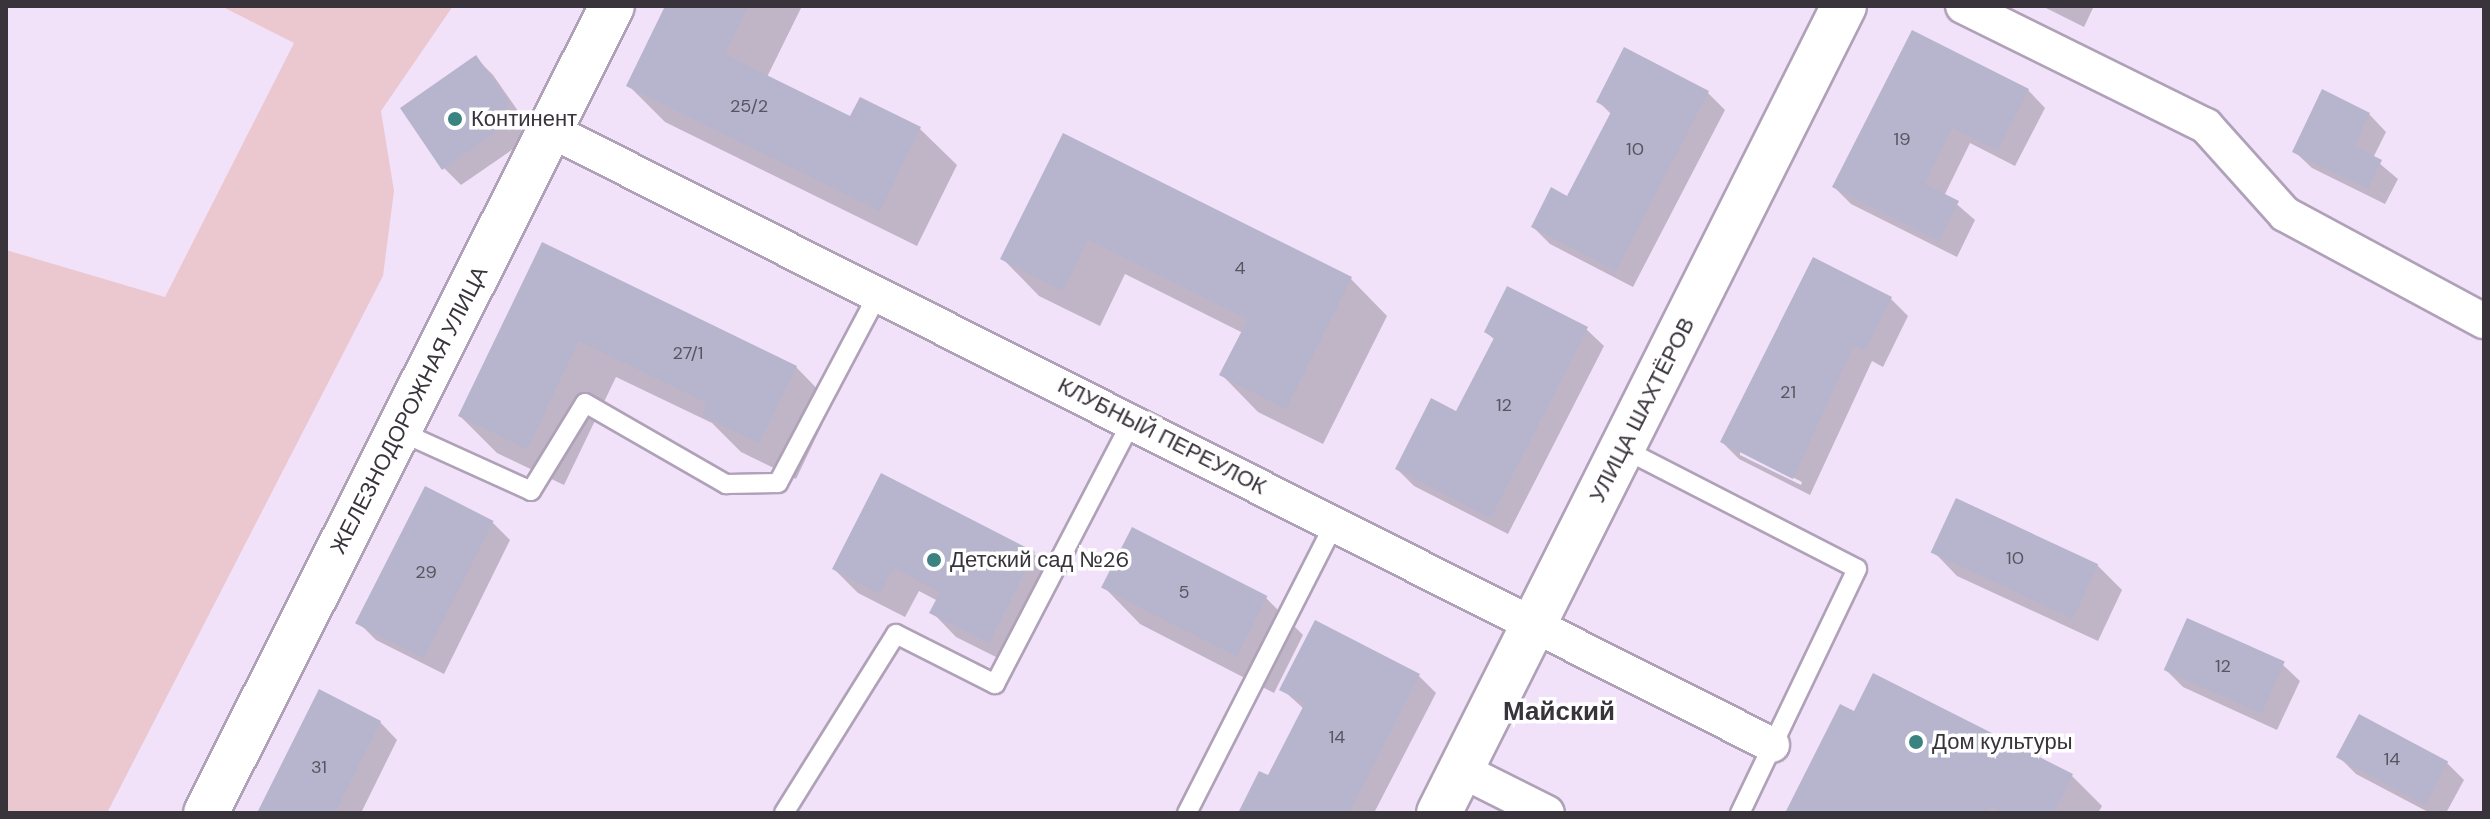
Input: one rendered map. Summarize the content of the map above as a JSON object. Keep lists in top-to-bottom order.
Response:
{
  "streets": {
    "street": ["ЖЕЛЕЗНОДОРОЖНАЯ УЛИЦА", "УЛИЦА ШАХТЁРОВ", "КЛУБНЫЙ ПЕРЕУЛОК"]
  },
  "crossings": [
    ["ЖЕЛЕЗНОДОРОЖНАЯ УЛИЦА", "КЛУБНЫЙ ПЕРЕУЛОК"],
    ["УЛИЦА ШАХТЁРОВ", "КЛУБНЫЙ ПЕРЕУЛОК"]
  ],
  "districts": ["Майский"],
  "places": ["Континент", "Детский сад №26", "Дом культуры"],
  "house_numbers": [
    "25/2",
    "19",
    "10",
    "4",
    "27/1",
    "21",
    "12",
    "10",
    "29",
    "5",
    "12",
    "14",
    "14",
    "31"
  ]
}
